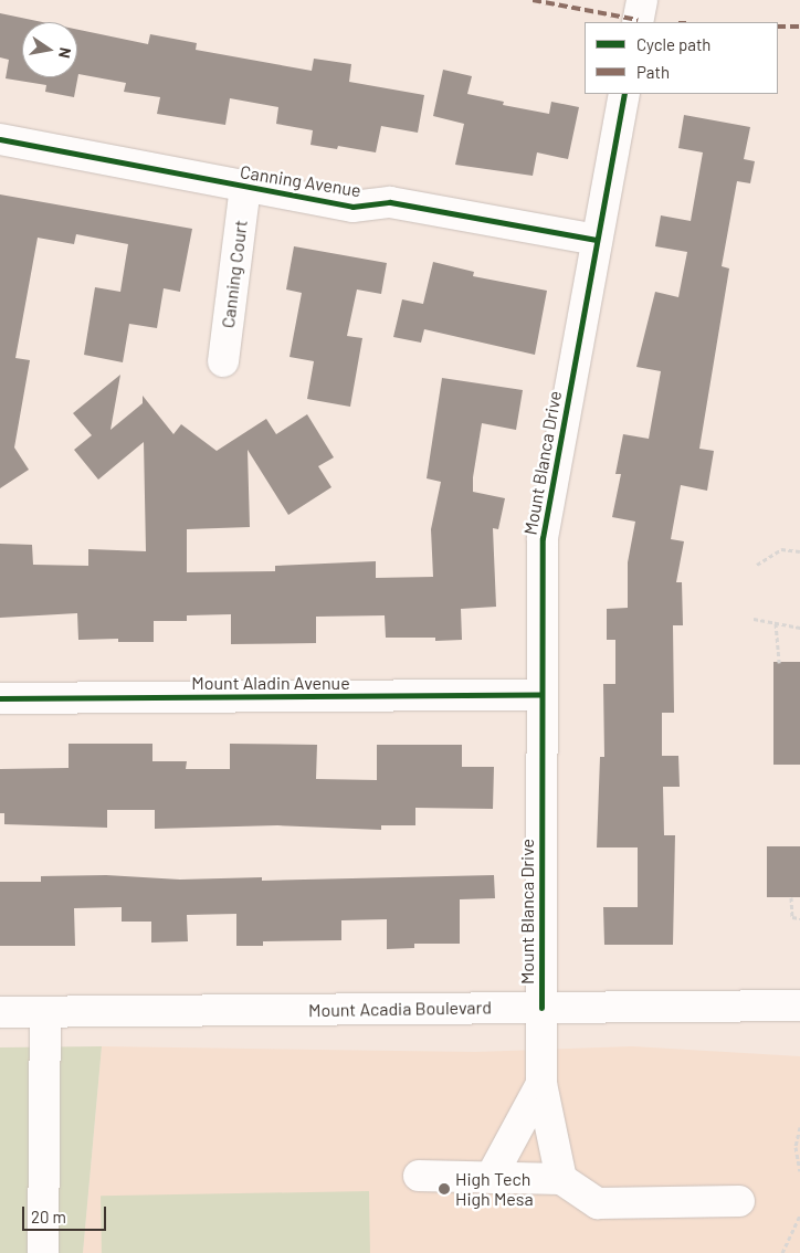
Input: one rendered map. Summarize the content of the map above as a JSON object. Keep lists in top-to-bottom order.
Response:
{
  "streets": {
    "street": [
      "Canning Avenue",
      "Canning Court",
      "Mount Blanca Drive",
      "Mount Aladin Avenue",
      "Mount Acadia Boulevard"
    ]
  },
  "crossings": [
    ["Canning Avenue", "Canning Court"],
    ["Canning Avenue", "Mount Blanca Drive"],
    ["Mount Blanca Drive", "Mount Aladin Avenue"],
    ["Mount Blanca Drive", "Mount Acadia Boulevard"]
  ],
  "places": ["High Tech High Mesa"],
  "legend": ["Cycle path", "Path"],
  "scale_bar": "20 m",
  "north": "right"
}
